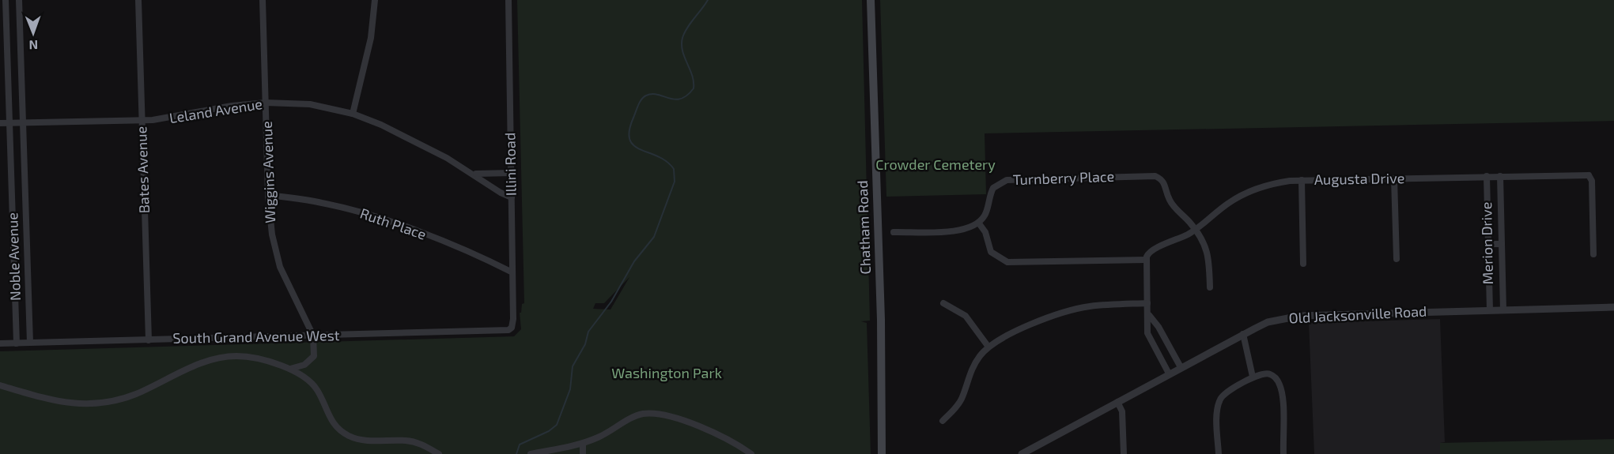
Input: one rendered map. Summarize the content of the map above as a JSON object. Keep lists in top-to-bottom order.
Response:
{
  "streets": {
    "main road": ["Chatham Road"],
    "street": [
      "Leland Avenue",
      "Illini Road",
      "Bates Avenue",
      "Wiggins Avenue",
      "Turnberry Place",
      "Augusta Drive",
      "Ruth Place",
      "Merion Drive",
      "Noble Avenue",
      "Old Jacksonville Road",
      "South Grand Avenue West"
    ]
  },
  "crossings": [
    ["Leland Avenue", "Illini Road"],
    ["Leland Avenue", "Bates Avenue"],
    ["Leland Avenue", "Wiggins Avenue"],
    ["Leland Avenue", "Noble Avenue"],
    ["Illini Road", "Ruth Place"],
    ["Illini Road", "South Grand Avenue West"],
    ["Bates Avenue", "South Grand Avenue West"],
    ["Wiggins Avenue", "Ruth Place"],
    ["Wiggins Avenue", "South Grand Avenue West"],
    ["Turnberry Place", "Augusta Drive"],
    ["Augusta Drive", "Merion Drive"],
    ["Merion Drive", "Old Jacksonville Road"],
    ["Noble Avenue", "South Grand Avenue West"]
  ],
  "parks": ["Crowder Cemetery", "Washington Park"],
  "north": "bottom"
}
